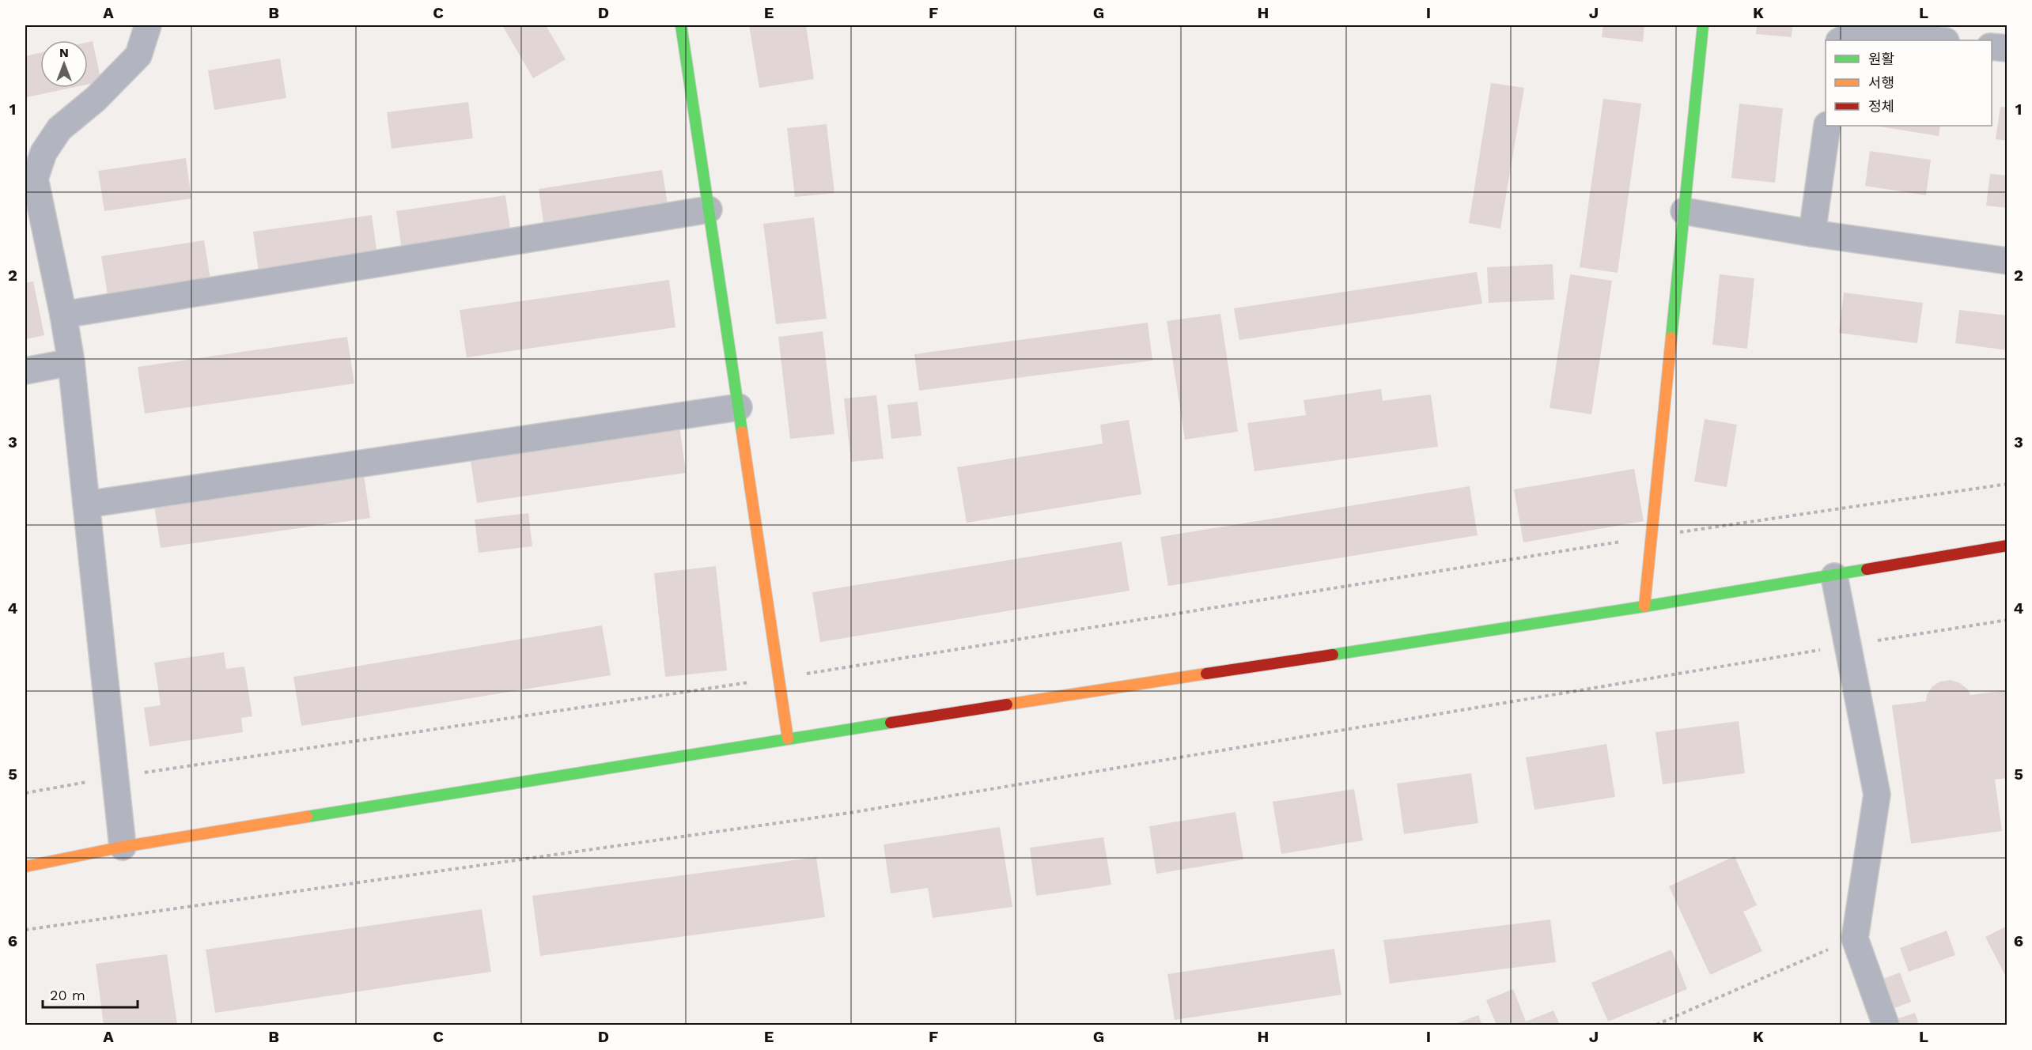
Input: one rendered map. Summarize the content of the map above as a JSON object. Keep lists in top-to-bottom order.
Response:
{
  "legend": ["원활", "서행", "정체"],
  "scale_bar": "20 m",
  "north": "top",
  "grid": {
    "columns": [
      "A",
      "B",
      "C",
      "D",
      "E",
      "F",
      "G",
      "H",
      "I",
      "J",
      "K",
      "L"
    ],
    "rows": [
      "1",
      "2",
      "3",
      "4",
      "5",
      "6"
    ]
  }
}
